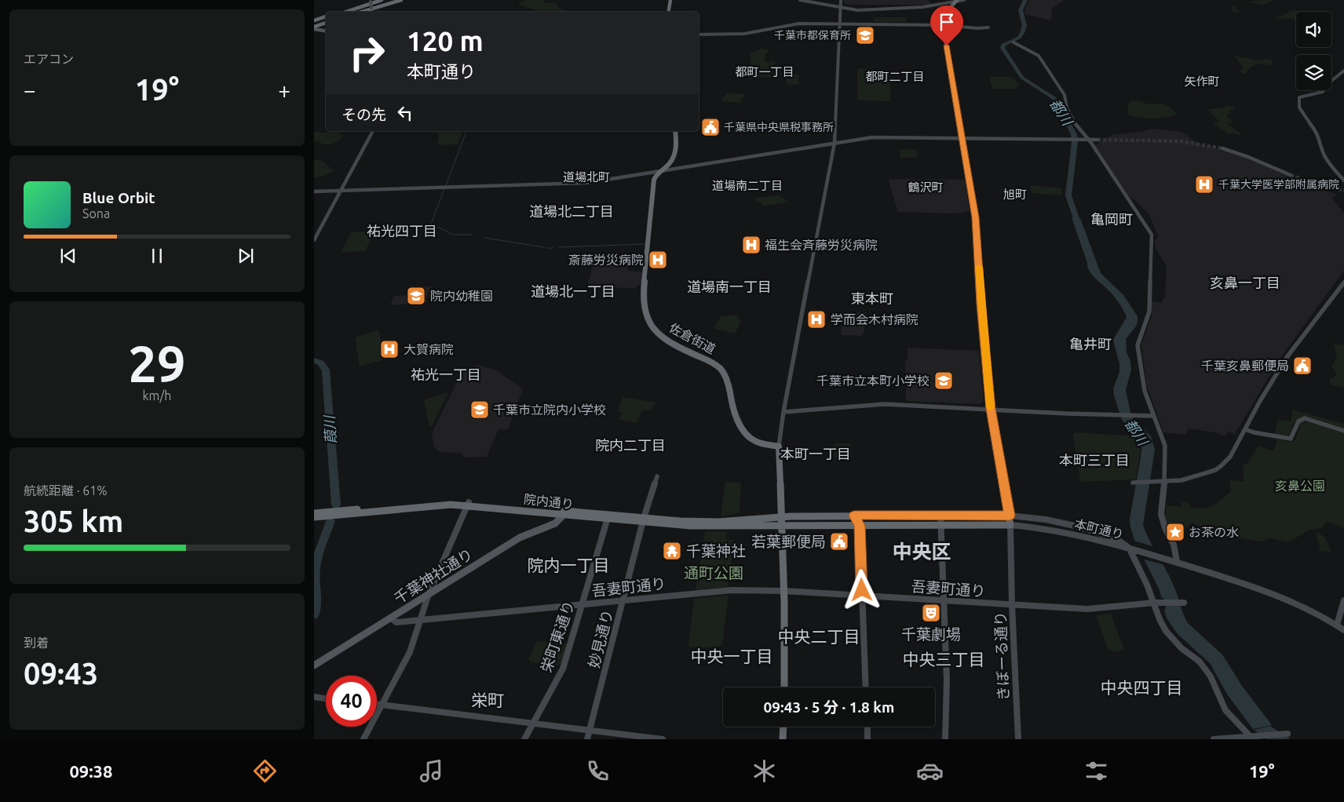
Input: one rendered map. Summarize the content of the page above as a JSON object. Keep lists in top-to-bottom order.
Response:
{
  "streets": {
    "highway": ["佐倉街道", "院内通り", "本町通り"],
    "main road": ["千葉神社通り"],
    "street": [
      "吾妻町通り",
      "栄町東通り",
      "妙見通り",
      "きぼーる通り"
    ]
  },
  "crossings": [
    ["院内通り", "本町通り"],
    ["院内通り", "千葉神社通り"],
    ["院内通り", "栄町東通り"],
    ["院内通り", "妙見通り"],
    ["本町通り", "きぼーる通り"],
    ["千葉神社通り", "吾妻町通り"],
    ["吾妻町通り", "栄町東通り"],
    ["吾妻町通り", "妙見通り"],
    ["吾妻町通り", "きぼーる通り"]
  ],
  "districts": [
    "都町一丁目",
    "都町二丁目",
    "矢作町",
    "道場北町",
    "道場南二丁目",
    "鶴沢町",
    "旭町",
    "道場北二丁目",
    "亀岡町",
    "祐光四丁目",
    "亥鼻一丁目",
    "道場南一丁目",
    "道場北一丁目",
    "東本町",
    "亀井町",
    "祐光一丁目",
    "院内二丁目",
    "本町一丁目",
    "本町三丁目",
    "中央区",
    "院内一丁目",
    "中央二丁目",
    "中央一丁目",
    "中央三丁目",
    "中央四丁目",
    "栄町"
  ],
  "water": ["都川", "葭川"],
  "parks": ["亥鼻公園", "通町公園"],
  "places": {
    "school or university": [
      "千葉市都保育所",
      "院内幼稚園",
      "千葉市立本町小学校",
      "千葉市立院内小学校"
    ],
    "public building": ["千葉県中央県税事務所", "千葉亥鼻郵便局", "若葉郵便局"],
    "hospital": [
      "千葉大学医学部附属病院",
      "福生会斉藤労災病院",
      "斎藤労災病院",
      "学而会木村病院",
      "大賀病院"
    ],
    "place": ["お茶の水"],
    "temple": ["千葉神社"],
    "theatre": ["千葉劇場"]
  },
  "page": {
    "tile": [
      "エアコン",
      ["29", "km/h"],
      ["航続距離 · 61%", "305 km"],
      ["到着", "09:43"]
    ],
    "turn": ["120 m", "本町通り"],
    "heat": ["−", "19°", "+"],
    "then": "その先",
    "song": ["Blue Orbit", "Sona"],
    "limit": "40",
    "trip": "09:43 · 5 分 · 1.8 km",
    "tabs": ["09:38", "19°"]
  }
}
